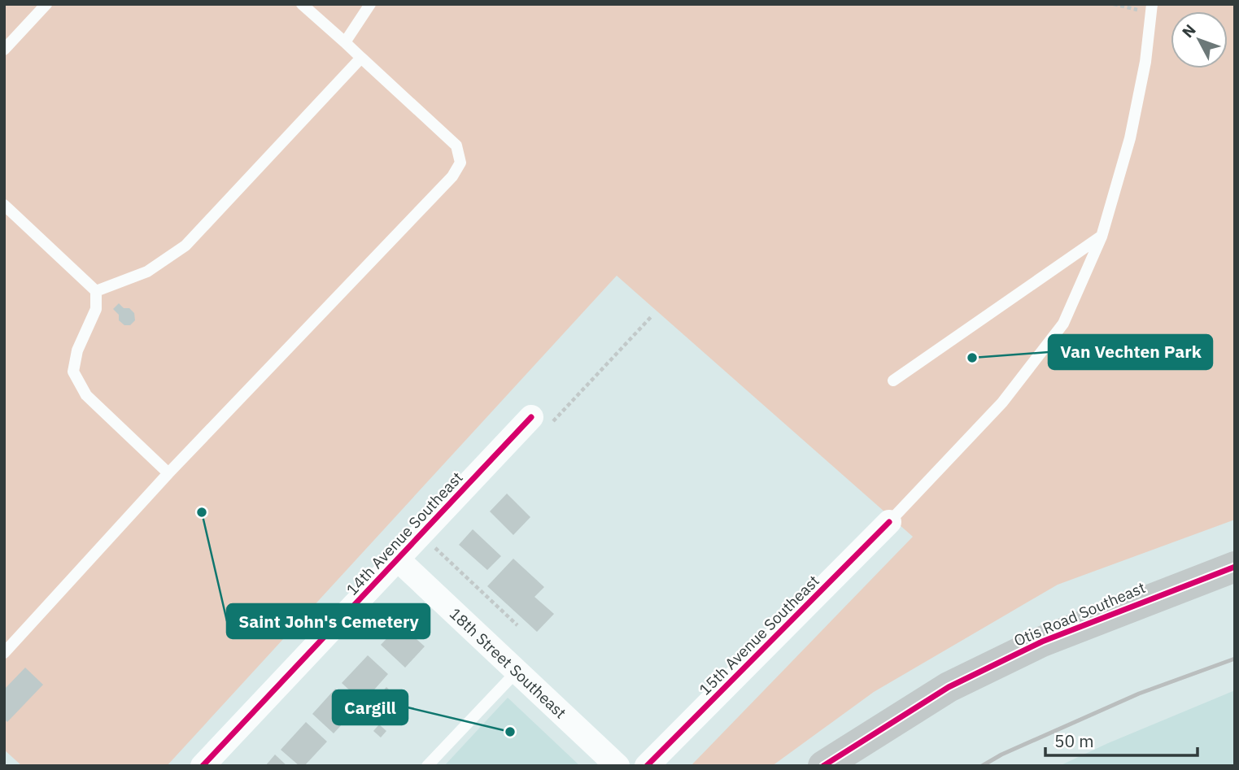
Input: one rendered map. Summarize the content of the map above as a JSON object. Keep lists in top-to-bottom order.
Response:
{
  "streets": {
    "street": [
      "14th Avenue Southeast",
      "Otis Road Southeast",
      "15th Avenue Southeast",
      "18th Street Southeast"
    ]
  },
  "crossings": [
    ["14th Avenue Southeast", "18th Street Southeast"]
  ],
  "places": ["Van Vechten Park", "Saint John's Cemetery", "Cargill"],
  "scale_bar": "50 m",
  "north": "top left"
}
